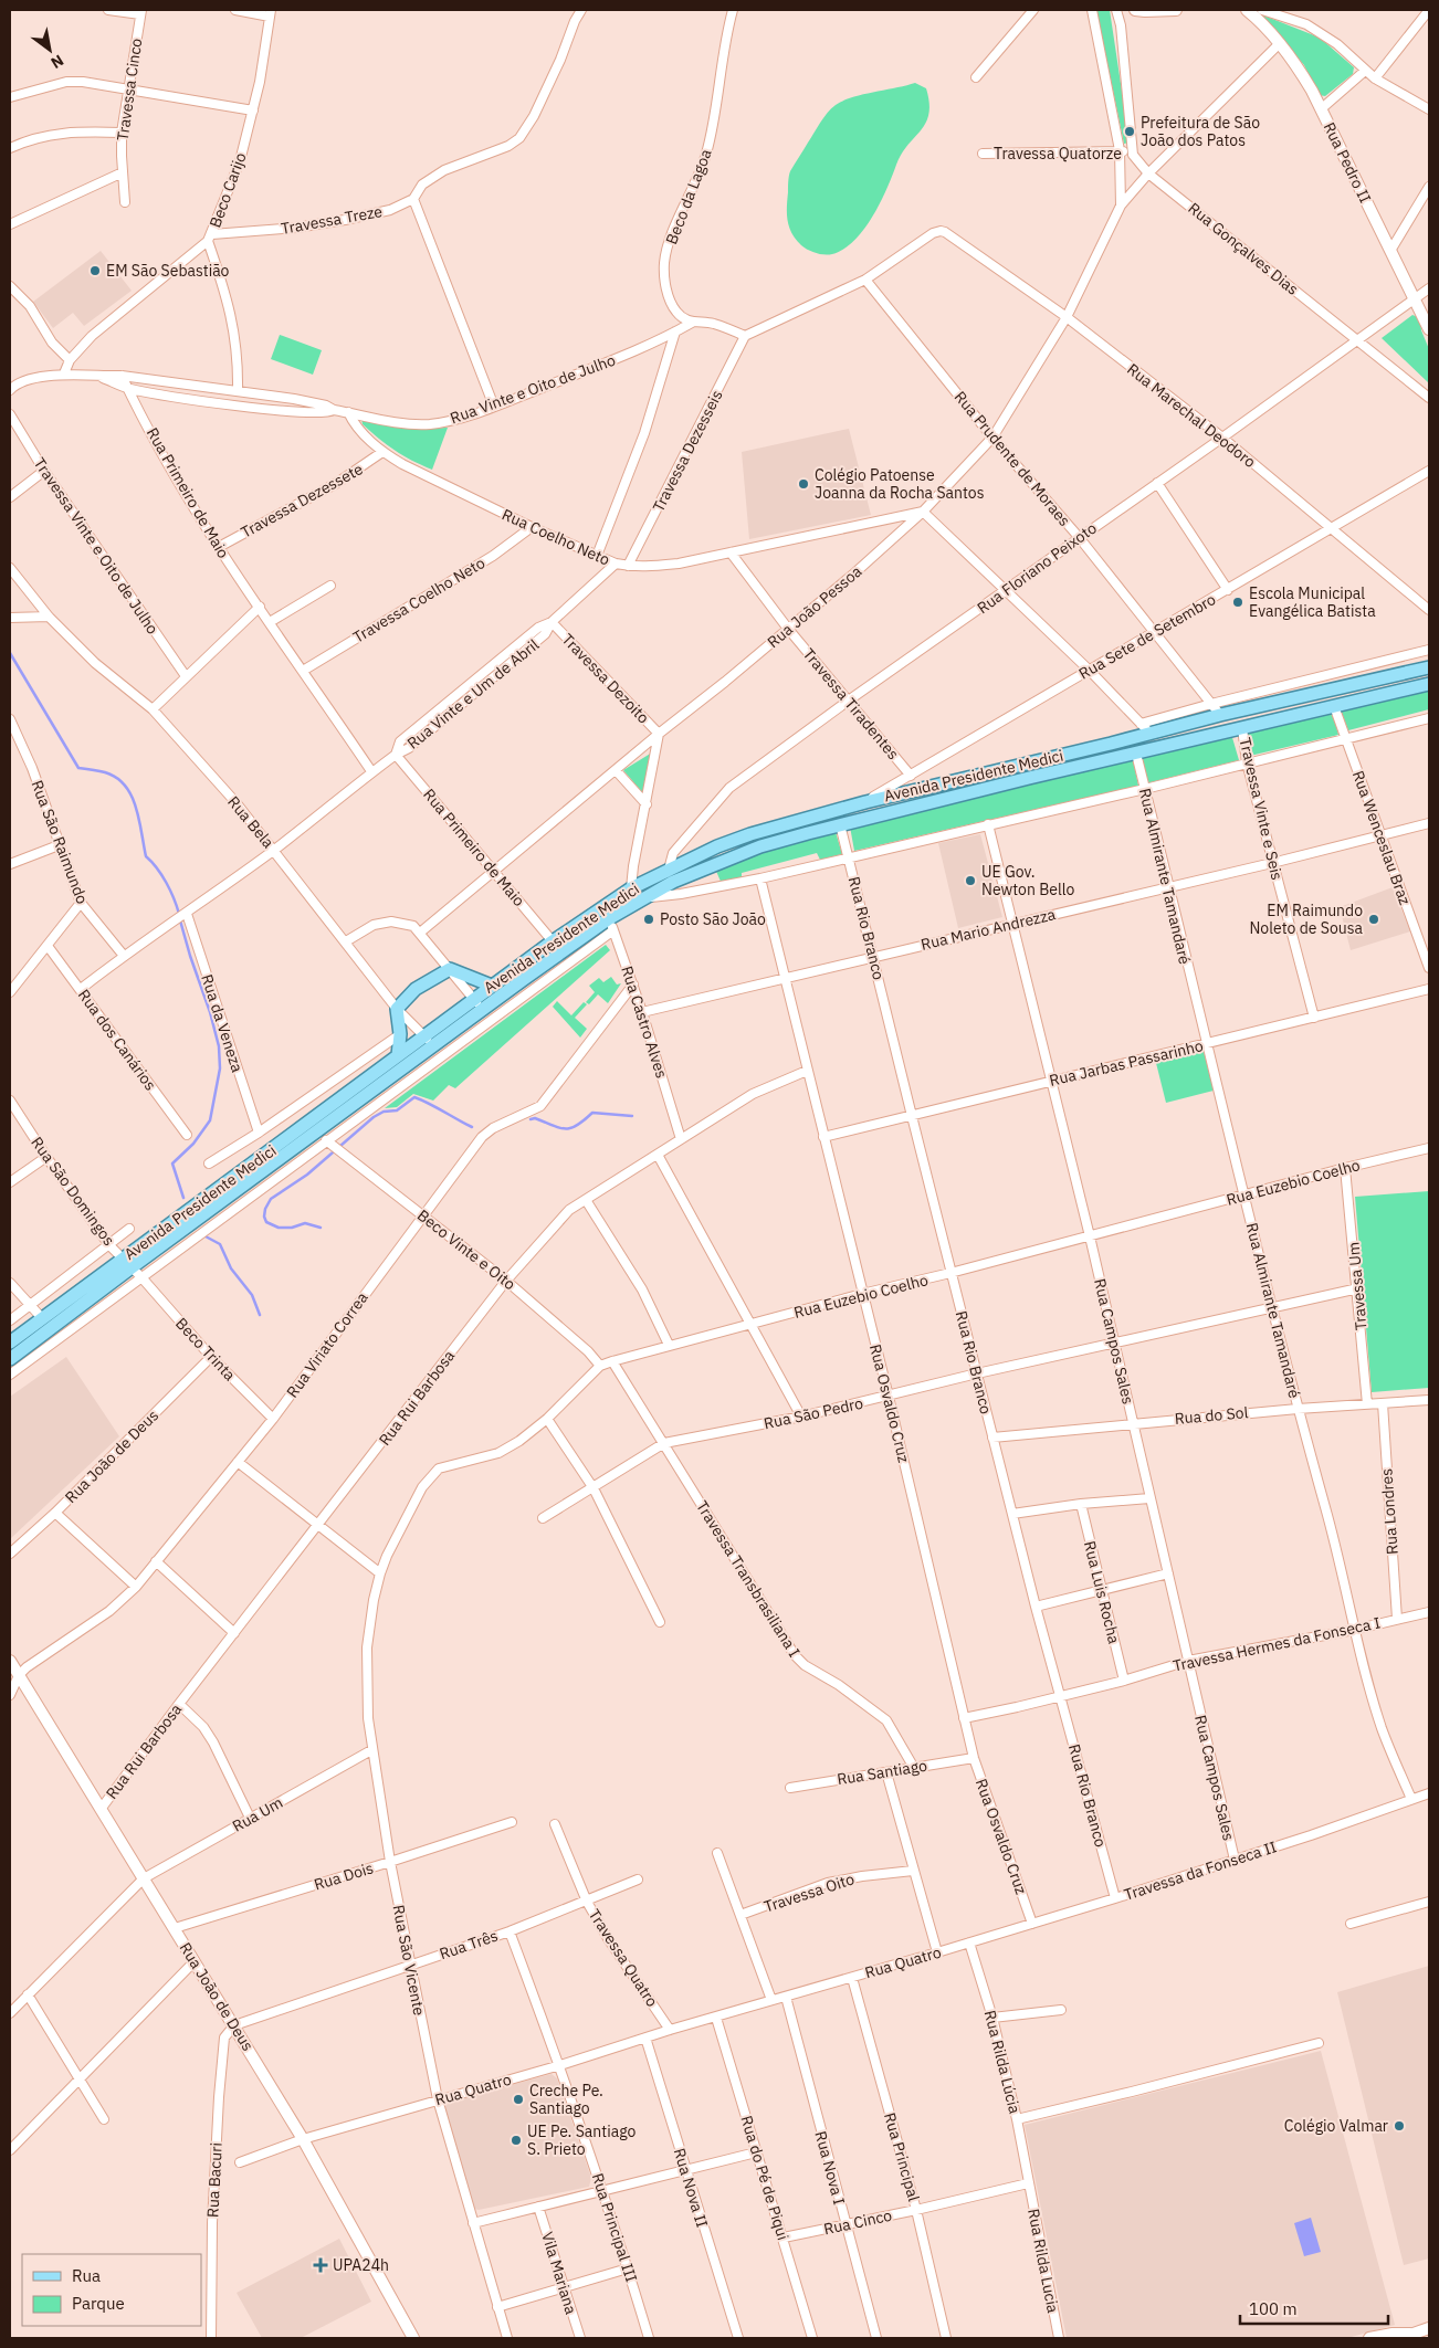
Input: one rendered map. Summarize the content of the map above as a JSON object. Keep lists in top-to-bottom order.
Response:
{
  "streets": {
    "main road": ["Avenida Presidente Medici"],
    "street": [
      "Travessa Cinco",
      "Travessa Quatorze",
      "Rua Pedro II",
      "Beco Carijo",
      "Beco da Lagoa",
      "Travessa Treze",
      "Rua Gonçalves Dias",
      "Rua Vinte e Oito de Julho",
      "Rua Marechal Deodoro",
      "Travessa Dezesseis",
      "Rua Prudente de Moraes",
      "Rua Primeiro de Maio",
      "Travessa Dezessete",
      "Rua Coelho Neto",
      "Travessa Vinte e Oito de Julho",
      "Rua Floriano Peixoto",
      "Travessa Coelho Neto",
      "Rua João Pessoa",
      "Rua Sete de Setembro",
      "Travessa Dezoito",
      "Rua Vinte e Um de Abril",
      "Travessa Tiradentes",
      "Travessa Vinte e Seis",
      "Rua Bela",
      "Rua Wenceslau Braz",
      "Rua São Raimundo",
      "Rua Almirante Tamandaré",
      "Rua Rio Branco",
      "Rua Mario Andrezza",
      "Rua Castro Alves",
      "Rua da Veneza",
      "Rua dos Canários",
      "Rua Jarbas Passarinho",
      "Rua Euzebio Coelho",
      "Rua São Domingos",
      "Beco Vinte e Oito",
      "Travessa Um",
      "Rua Campos Sales",
      "Rua Viriato Correa",
      "Beco Trinta",
      "Rua Rui Barbosa",
      "Rua Osvaldo Cruz",
      "Rua São Pedro",
      "Rua do Sol",
      "Rua João de Deus",
      "Rua Londres",
      "Travessa Transbrasiliana I",
      "Rua Luis Rocha",
      "Travessa Hermes da Fonseca I",
      "Rua Santiago",
      "Rua Um",
      "Travessa da Fonseca II",
      "Rua Dois",
      "Travessa Oito",
      "Rua Três",
      "Travessa Quatro",
      "Rua São Vicente",
      "Rua Quatro",
      "Rua Rilda Lúcia",
      "Rua Principal",
      "Rua Nova I",
      "Rua do Pé de Piqui",
      "Rua Bacuri",
      "Rua Nova II",
      "Rua Cinco",
      "Rua Principal III",
      "Rua Rilda Lucia",
      "Vila Mariana"
    ]
  },
  "crossings": [
    ["Travessa Quatorze", "Rua Gonçalves Dias"],
    ["Travessa Quatorze", "Rua João Pessoa"],
    ["Rua Pedro II", "Rua Floriano Peixoto"],
    ["Rua Pedro II", "Rua João Pessoa"],
    ["Beco Carijo", "Travessa Treze"],
    ["Beco Carijo", "Rua Vinte e Oito de Julho"],
    ["Beco da Lagoa", "Rua Vinte e Oito de Julho"],
    ["Rua Gonçalves Dias", "Rua Floriano Peixoto"],
    ["Rua Gonçalves Dias", "Rua João Pessoa"],
    ["Rua Vinte e Oito de Julho", "Rua Primeiro de Maio"],
    ["Rua Vinte e Oito de Julho", "Rua Coelho Neto"],
    ["Rua Marechal Deodoro", "Rua Prudente de Moraes"],
    ["Rua Marechal Deodoro", "Rua Floriano Peixoto"],
    ["Rua Marechal Deodoro", "Rua João Pessoa"],
    ["Rua Marechal Deodoro", "Rua Sete de Setembro"],
    ["Travessa Dezesseis", "Rua Coelho Neto"],
    ["Rua Prudente de Moraes", "Rua Floriano Peixoto"],
    ["Rua Prudente de Moraes", "Rua João Pessoa"],
    ["Rua Prudente de Moraes", "Rua Sete de Setembro"],
    ["Rua Prudente de Moraes", "Avenida Presidente Medici"],
    ["Rua Primeiro de Maio", "Travessa Dezessete"],
    ["Rua Primeiro de Maio", "Travessa Coelho Neto"],
    ["Rua Primeiro de Maio", "Rua João Pessoa"],
    ["Rua Primeiro de Maio", "Rua Vinte e Um de Abril"],
    ["Rua Primeiro de Maio", "Avenida Presidente Medici"],
    ["Travessa Dezessete", "Rua Coelho Neto"],
    ["Rua Coelho Neto", "Travessa Coelho Neto"],
    ["Rua Coelho Neto", "Rua João Pessoa"],
    ["Rua Coelho Neto", "Rua Vinte e Um de Abril"],
    ["Rua Coelho Neto", "Travessa Tiradentes"],
    ["Rua Floriano Peixoto", "Travessa Tiradentes"],
    ["Rua Floriano Peixoto", "Avenida Presidente Medici"],
    ["Rua João Pessoa", "Travessa Dezoito"],
    ["Rua João Pessoa", "Travessa Tiradentes"],
    ["Rua Sete de Setembro", "Travessa Tiradentes"],
    ["Rua Sete de Setembro", "Avenida Presidente Medici"],
    ["Travessa Dezoito", "Rua Vinte e Um de Abril"],
    ["Avenida Presidente Medici", "Travessa Vinte e Seis"],
    ["Avenida Presidente Medici", "Rua Bela"],
    ["Avenida Presidente Medici", "Rua Wenceslau Braz"],
    ["Avenida Presidente Medici", "Rua Almirante Tamandaré"],
    ["Avenida Presidente Medici", "Rua Rio Branco"],
    ["Avenida Presidente Medici", "Rua Castro Alves"],
    ["Avenida Presidente Medici", "Rua da Veneza"],
    ["Avenida Presidente Medici", "Rua São Domingos"],
    ["Avenida Presidente Medici", "Rua Campos Sales"],
    ["Avenida Presidente Medici", "Rua Osvaldo Cruz"],
    ["Travessa Vinte e Seis", "Rua Mario Andrezza"],
    ["Travessa Vinte e Seis", "Rua Jarbas Passarinho"],
    ["Rua Wenceslau Braz", "Rua Mario Andrezza"],
    ["Rua Almirante Tamandaré", "Rua Mario Andrezza"],
    ["Rua Almirante Tamandaré", "Rua Jarbas Passarinho"],
    ["Rua Almirante Tamandaré", "Rua Euzebio Coelho"],
    ["Rua Almirante Tamandaré", "Rua São Pedro"],
    ["Rua Almirante Tamandaré", "Rua do Sol"],
    ["Rua Almirante Tamandaré", "Travessa Hermes da Fonseca I"],
    ["Rua Almirante Tamandaré", "Travessa da Fonseca II"],
    ["Rua Rio Branco", "Rua Mario Andrezza"],
    ["Rua Rio Branco", "Rua Jarbas Passarinho"],
    ["Rua Rio Branco", "Rua Euzebio Coelho"],
    ["Rua Rio Branco", "Rua São Pedro"],
    ["Rua Rio Branco", "Rua do Sol"],
    ["Rua Rio Branco", "Travessa Hermes da Fonseca I"],
    ["Rua Rio Branco", "Travessa da Fonseca II"],
    ["Rua Mario Andrezza", "Rua Castro Alves"],
    ["Rua Mario Andrezza", "Rua Campos Sales"],
    ["Rua Mario Andrezza", "Rua Osvaldo Cruz"],
    ["Rua Castro Alves", "Rua Viriato Correa"],
    ["Rua Castro Alves", "Rua Rui Barbosa"],
    ["Rua Jarbas Passarinho", "Rua Campos Sales"],
    ["Rua Jarbas Passarinho", "Rua Osvaldo Cruz"],
    ["Rua Euzebio Coelho", "Beco Vinte e Oito"],
    ["Rua Euzebio Coelho", "Travessa Um"],
    ["Rua Euzebio Coelho", "Rua Campos Sales"],
    ["Rua Euzebio Coelho", "Rua Osvaldo Cruz"],
    ["Rua Euzebio Coelho", "Travessa Transbrasiliana I"],
    ["Rua Euzebio Coelho", "Rua São Vicente"],
    ["Rua São Domingos", "Beco Trinta"],
    ["Beco Vinte e Oito", "Rua Viriato Correa"],
    ["Beco Vinte e Oito", "Rua Rui Barbosa"],
    ["Travessa Um", "Rua São Pedro"],
    ["Travessa Um", "Rua do Sol"],
    ["Rua Campos Sales", "Rua São Pedro"],
    ["Rua Campos Sales", "Rua do Sol"],
    ["Rua Campos Sales", "Travessa Hermes da Fonseca I"],
    ["Rua Campos Sales", "Travessa da Fonseca II"],
    ["Rua Viriato Correa", "Beco Trinta"],
    ["Rua Viriato Correa", "Rua João de Deus"],
    ["Beco Trinta", "Rua João de Deus"],
    ["Rua Rui Barbosa", "Rua Osvaldo Cruz"],
    ["Rua Rui Barbosa", "Rua João de Deus"],
    ["Rua Osvaldo Cruz", "Rua São Pedro"],
    ["Rua Osvaldo Cruz", "Travessa Hermes da Fonseca I"],
    ["Rua Osvaldo Cruz", "Rua Santiago"],
    ["Rua Osvaldo Cruz", "Travessa da Fonseca II"],
    ["Rua São Pedro", "Travessa Transbrasiliana I"],
    ["Rua do Sol", "Rua Londres"],
    ["Rua João de Deus", "Rua Um"],
    ["Rua João de Deus", "Rua Dois"],
    ["Rua João de Deus", "Rua Três"],
    ["Rua João de Deus", "Rua Quatro"],
    ["Rua João de Deus", "Rua Bacuri"],
    ["Rua Londres", "Travessa Hermes da Fonseca I"],
    ["Travessa Transbrasiliana I", "Rua Santiago"],
    ["Rua Luis Rocha", "Travessa Hermes da Fonseca I"],
    ["Rua Um", "Rua São Vicente"],
    ["Travessa da Fonseca II", "Rua Quatro"],
    ["Travessa da Fonseca II", "Rua Rilda Lúcia"],
    ["Rua Dois", "Rua São Vicente"],
    ["Rua Três", "Travessa Quatro"],
    ["Rua Três", "Rua São Vicente"],
    ["Rua Três", "Rua Bacuri"],
    ["Rua Três", "Rua Principal III"],
    ["Travessa Quatro", "Rua Quatro"],
    ["Rua São Vicente", "Rua Quatro"],
    ["Rua Quatro", "Rua Rilda Lúcia"],
    ["Rua Quatro", "Rua Principal"],
    ["Rua Quatro", "Rua Nova I"],
    ["Rua Quatro", "Rua do Pé de Piqui"],
    ["Rua Quatro", "Rua Nova II"],
    ["Rua Quatro", "Rua Principal III"],
    ["Rua Rilda Lúcia", "Rua Cinco"],
    ["Rua Rilda Lúcia", "Rua Rilda Lucia"],
    ["Rua Principal", "Rua Cinco"],
    ["Rua Nova I", "Rua Cinco"],
    ["Rua do Pé de Piqui", "Rua Cinco"],
    ["Rua Cinco", "Rua Rilda Lucia"]
  ],
  "places": {
    "other": [
      "Prefeitura de São João dos Patos",
      "EM São Sebastião",
      "Colégio Patoense Joanna da Rocha Santos",
      "Escola Municipal Evangélica Batista",
      "UE Gov. Newton Bello",
      "Posto São João",
      "EM Raimundo Noleto de Sousa",
      "Creche Pe. Santiago",
      "Colégio Valmar",
      "UE Pe. Santiago S. Prieto"
    ],
    "health": ["UPA24h"]
  },
  "legend": ["Rua", "Parque"],
  "scale_bar": "100 m",
  "north": "bottom right"
}
